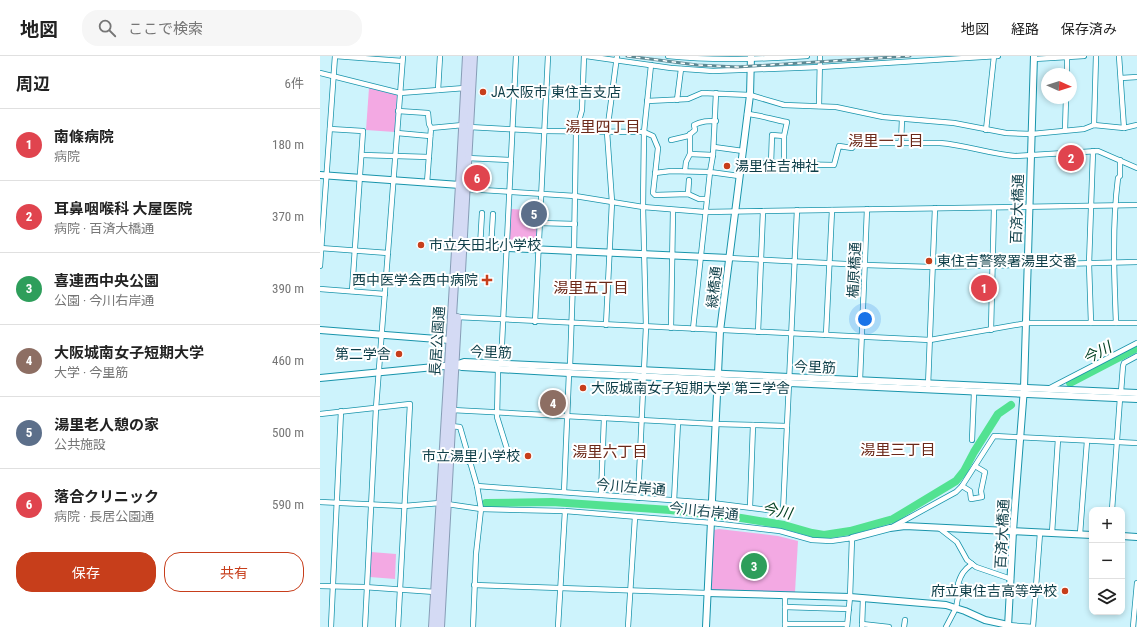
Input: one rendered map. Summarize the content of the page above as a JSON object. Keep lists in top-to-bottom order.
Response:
{
  "streets": {
    "highway": ["長居公園通"],
    "street": [
      "百済大橋通",
      "楯原橋通",
      "緑橋通",
      "今里筋",
      "今川左岸通",
      "今川右岸通"
    ]
  },
  "crossings": [
    ["百済大橋通", "今里筋"],
    ["百済大橋通", "今川右岸通"],
    ["楯原橋通", "今里筋"],
    ["緑橋通", "今里筋"],
    ["緑橋通", "今川左岸通"],
    ["緑橋通", "今川右岸通"],
    ["長居公園通", "今里筋"],
    ["長居公園通", "今川右岸通"]
  ],
  "districts": [
    "湯里四丁目",
    "湯里一丁目",
    "湯里五丁目",
    "湯里三丁目",
    "湯里六丁目"
  ],
  "water": ["今川"],
  "places": {
    "other": [
      "JA大阪市 東住吉支店",
      "湯里住吉神社",
      "市立矢田北小学校",
      "東住吉警察署湯里交番",
      "第二学舎",
      "大阪城南女子短期大学 第三学舎",
      "市立湯里小学校",
      "府立東住吉高等学校"
    ],
    "health": ["西中医学会西中病院"]
  },
  "north": "right",
  "page": {
    "header": "地図",
    "search": "ここで検索",
    "nav": ["地図", "経路", "保存済み"],
    "heading": ["周辺", "6件"],
    "list": [
      {
        "mark": "1",
        "name": "南條病院",
        "note": "病院",
        "value": "180 m"
      },
      {
        "mark": "2",
        "name": "耳鼻咽喉科 大屋医院",
        "note": "病院 · 百済大橋通",
        "value": "370 m"
      },
      {
        "mark": "3",
        "name": "喜連西中央公園",
        "note": "公園 · 今川右岸通",
        "value": "390 m"
      },
      {
        "mark": "4",
        "name": "大阪城南女子短期大学",
        "note": "大学 · 今里筋",
        "value": "460 m"
      },
      {
        "mark": "5",
        "name": "湯里老人憩の家",
        "note": "公共施設",
        "value": "500 m"
      },
      {
        "mark": "6",
        "name": "落合クリニック",
        "note": "病院 · 長居公園通",
        "value": "590 m"
      }
    ],
    "pins": [
      "2",
      "6",
      "5",
      "1",
      "4",
      "3"
    ],
    "map_buttons": ["+", "−"],
    "buttons": ["保存", "共有"]
  }
}
